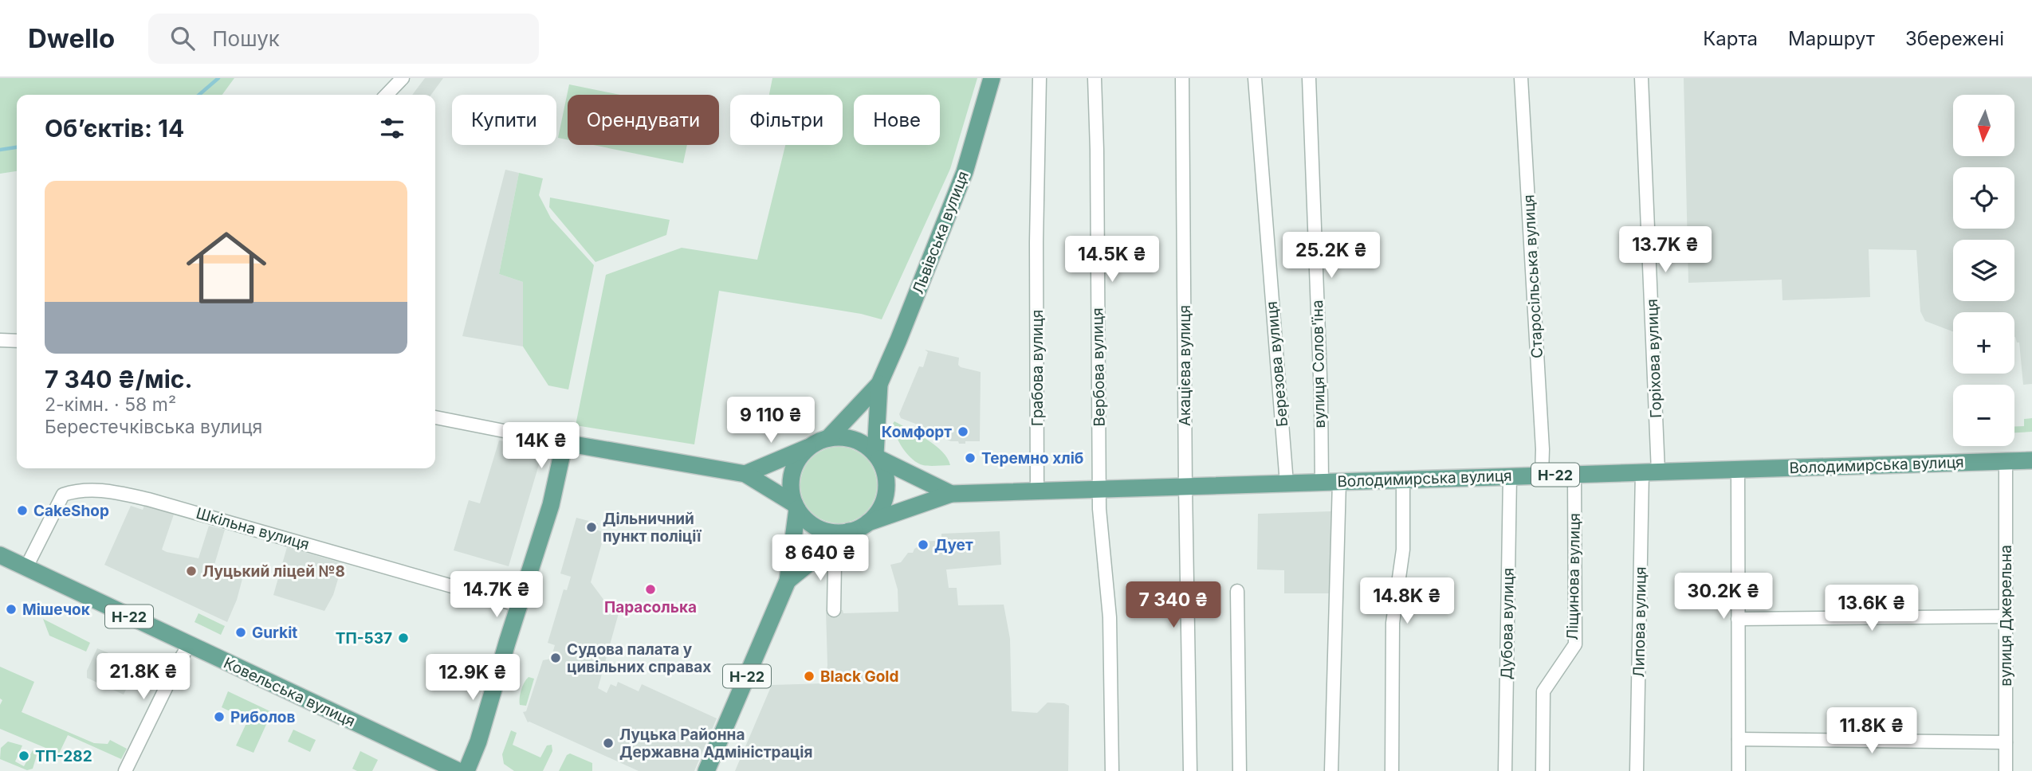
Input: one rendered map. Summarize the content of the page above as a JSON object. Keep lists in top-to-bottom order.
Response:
{
  "streets": {
    "main road": [
      "Львівська вулиця",
      "Володимирська вулиця",
      "Н-22",
      "Ковельська вулиця"
    ],
    "street": [
      "Старосільська вулиця",
      "Горіхова вулиця",
      "Березова вулиця",
      "вулиця Солов'їна",
      "Акацієва вулиця",
      "Вербова вулиця",
      "Грабова вулиця",
      "Шкільна вулиця",
      "Ліщинова вулиця",
      "вулиця Джерельна",
      "Липова вулиця",
      "Дубова вулиця"
    ]
  },
  "crossings": [
    ["Львівська вулиця", "Володимирська вулиця"],
    ["Львівська вулиця", "Н-22"],
    ["Старосільська вулиця", "Володимирська вулиця"],
    ["Горіхова вулиця", "Володимирська вулиця"],
    ["Горіхова вулиця", "Липова вулиця"],
    ["Березова вулиця", "Володимирська вулиця"],
    ["вулиця Солов'їна", "Володимирська вулиця"],
    ["Акацієва вулиця", "Володимирська вулиця"],
    ["Вербова вулиця", "Володимирська вулиця"],
    ["Грабова вулиця", "Володимирська вулиця"],
    ["Володимирська вулиця", "Н-22"],
    ["Володимирська вулиця", "Ліщинова вулиця"],
    ["Володимирська вулиця", "вулиця Джерельна"],
    ["Володимирська вулиця", "Липова вулиця"],
    ["Володимирська вулиця", "Дубова вулиця"],
    ["Шкільна вулиця", "Ковельська вулиця"]
  ],
  "places": [
    "Комфорт",
    "Теремно хліб",
    "CakeShop",
    "Дільничний пункт поліції",
    "Дует",
    "Луцький ліцей №8",
    "Парасолька",
    "Мішечок",
    "Gurkit",
    "ТП-537",
    "Судова палата у цивільних справах",
    "Black Gold",
    "Риболов",
    "Луцька Районна Державна Адміністрація",
    "ТП-282"
  ],
  "north": "bottom",
  "page": {
    "header": "Dwello",
    "search": "Пошук",
    "nav": ["Карта", "Маршрут", "Збережені"],
    "map_buttons": ["+", "−"],
    "chip": [
      "Купити",
      "Орендувати",
      "Фільтри",
      "Нове"
    ],
    "heading": "Об’єктів: 14",
    "list": [
      {
        "name": "7 340 ₴/міс.",
        "note": "2-кімн. · 58 m² · Берестечківська вулиця"
      }
    ],
    "price": [
      "13.7K ₴",
      "25.2K ₴",
      "14.5K ₴",
      "9 110 ₴",
      "14K ₴",
      "8 640 ₴",
      "14.7K ₴",
      "30.2K ₴",
      "14.8K ₴",
      "7 340 ₴",
      "13.6K ₴",
      "21.8K ₴",
      "12.9K ₴",
      "11.8K ₴"
    ]
  }
}
